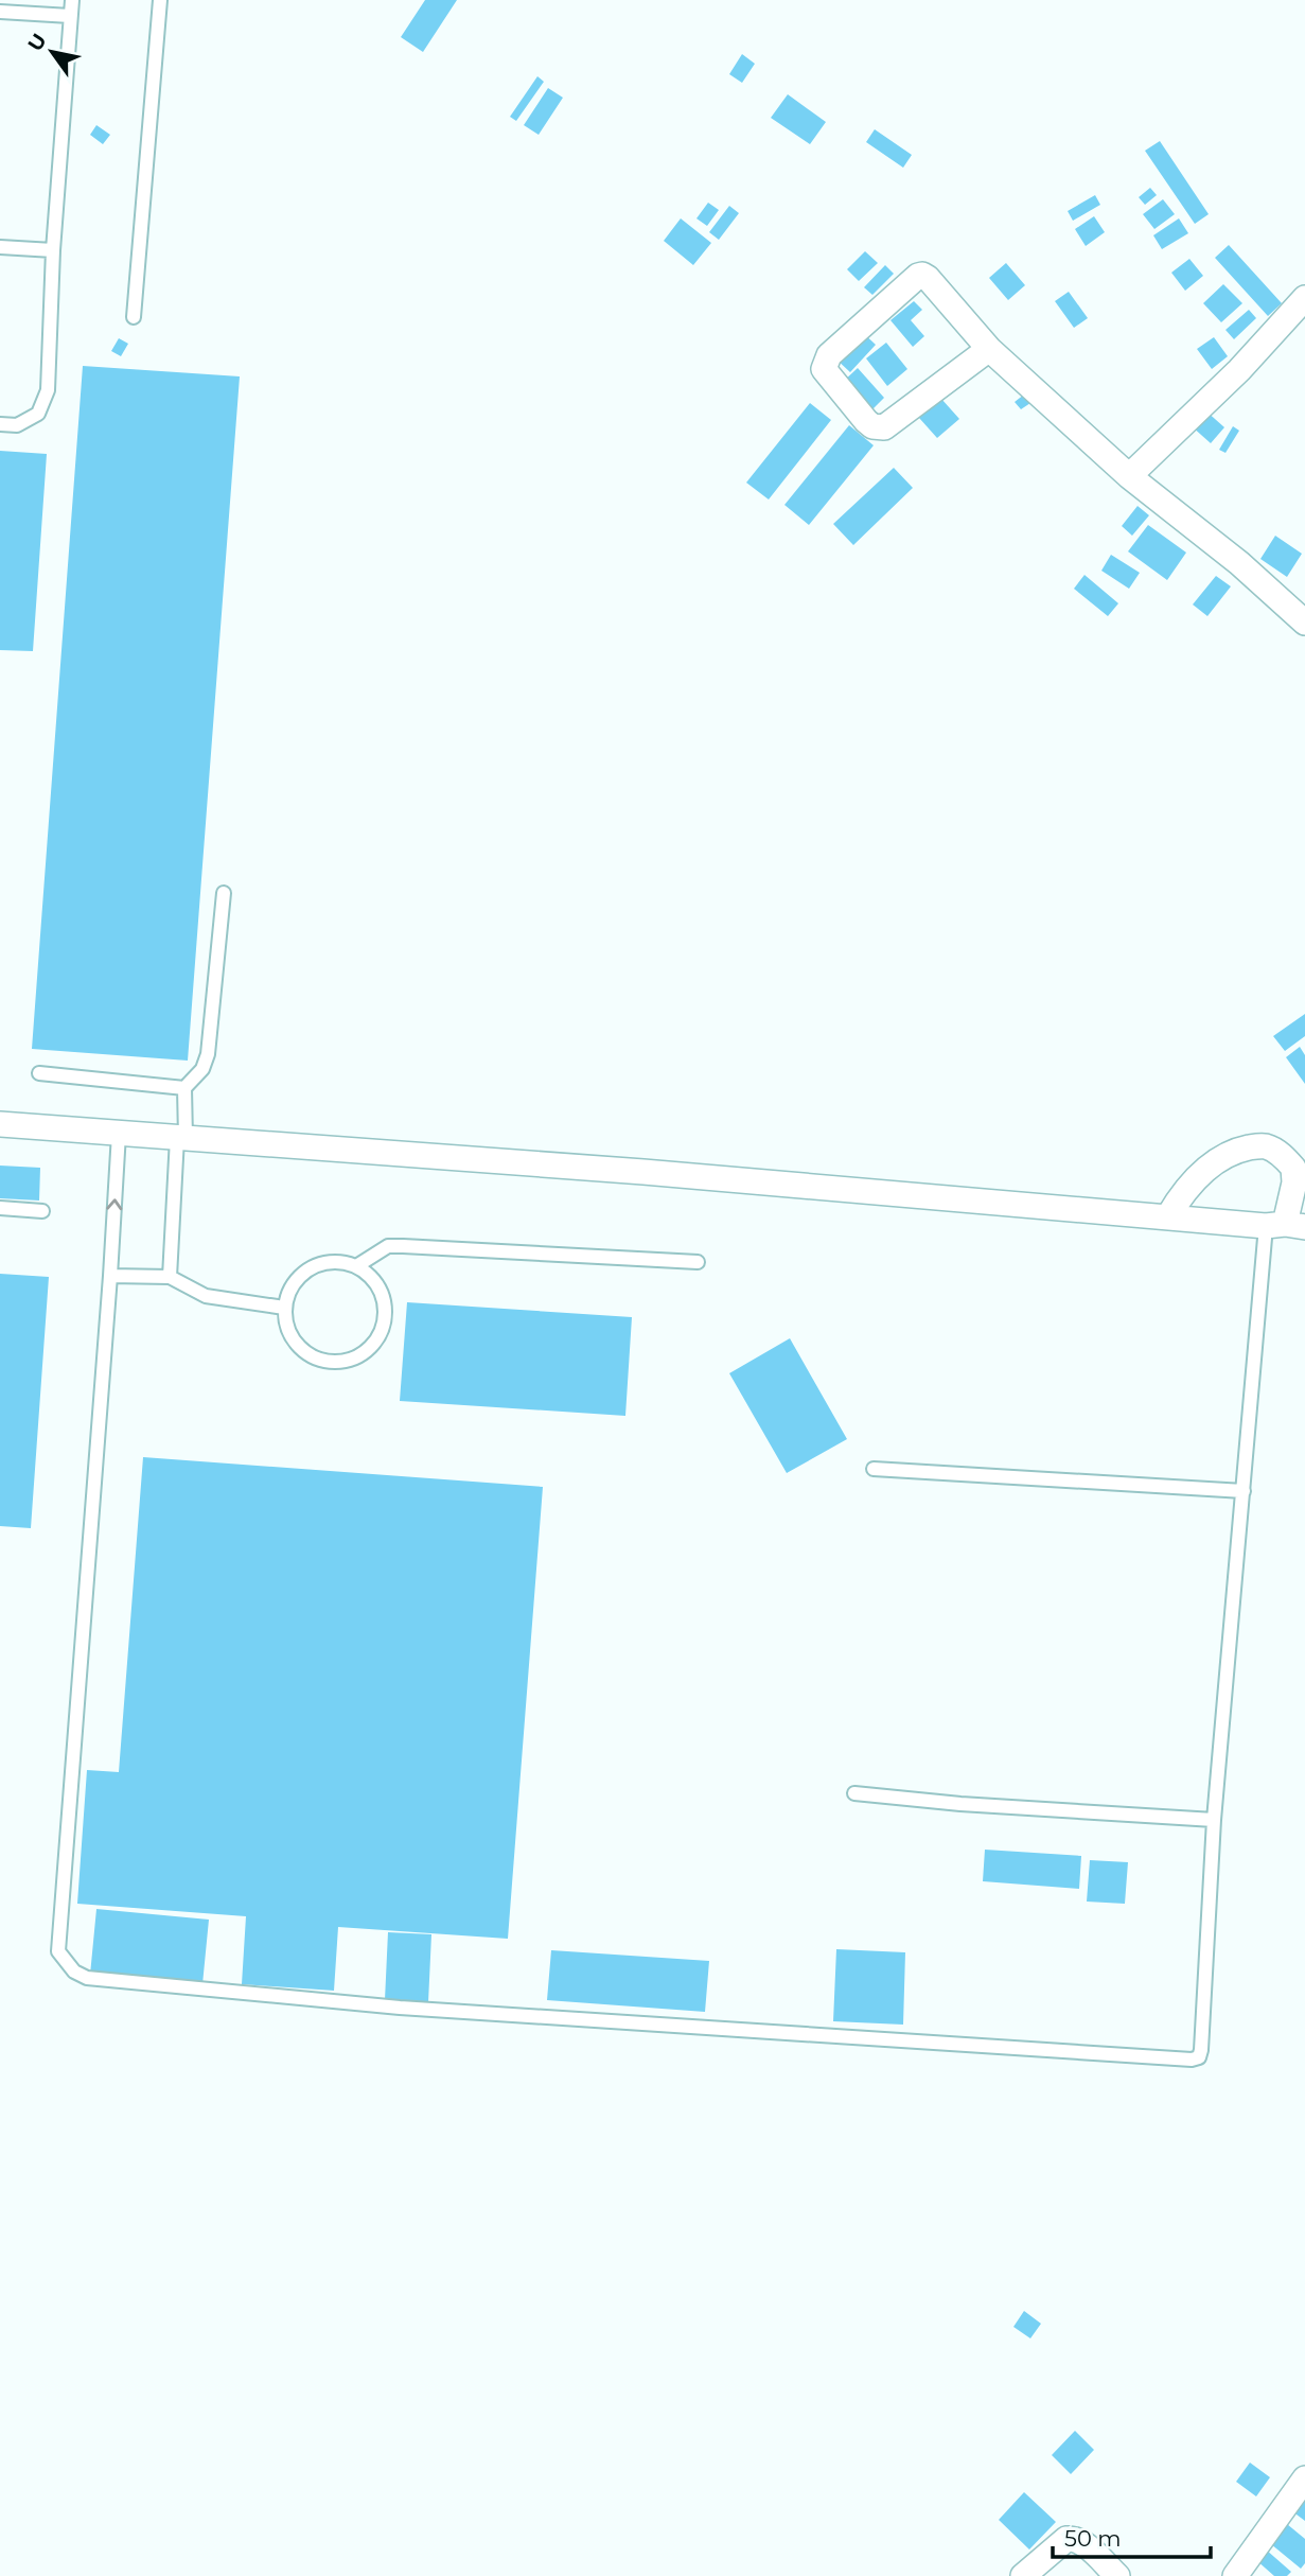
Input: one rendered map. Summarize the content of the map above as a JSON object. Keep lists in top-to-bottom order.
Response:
{
  "scale_bar": "50 m",
  "north": "top left"
}
